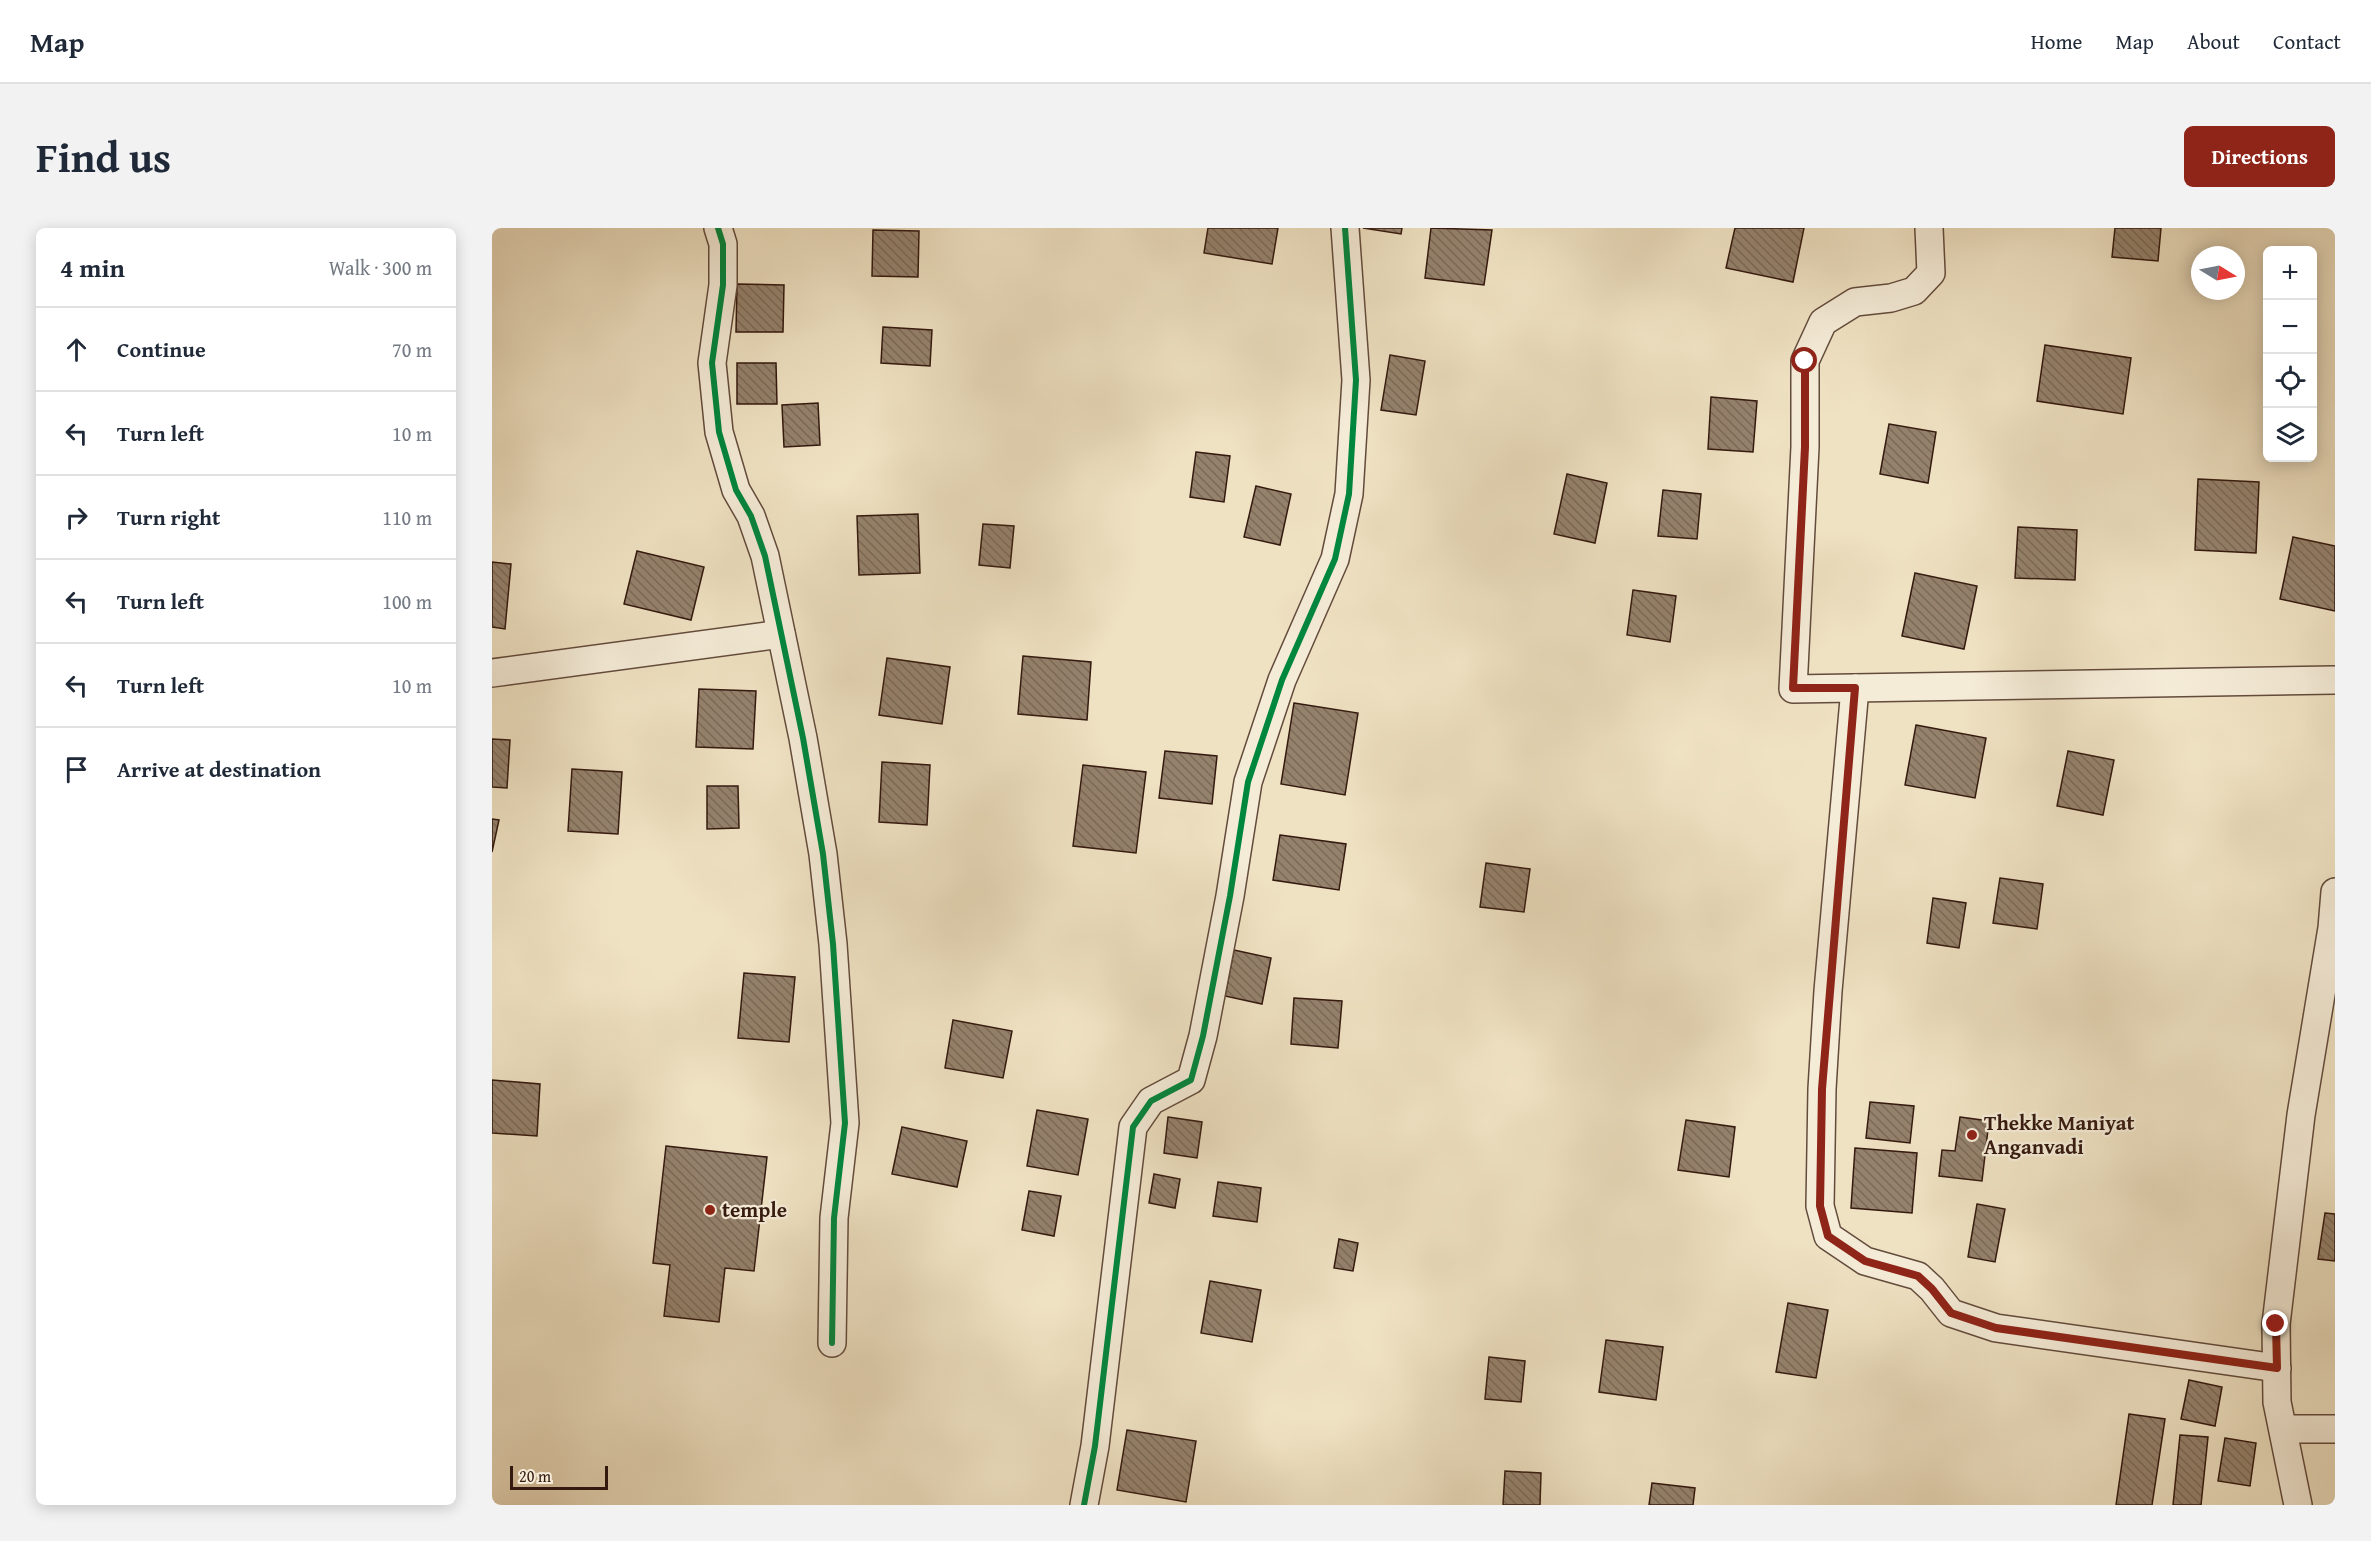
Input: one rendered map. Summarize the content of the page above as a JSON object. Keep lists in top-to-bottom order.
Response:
{
  "places": ["Thekke Maniyat Anganvadi", "temple"],
  "scale_bar": "20 m",
  "north": "right",
  "page": {
    "header": "Map",
    "nav": [
      "Home",
      "Map",
      "About",
      "Contact"
    ],
    "title": "Find us",
    "buttons": "Directions",
    "heading": ["4 min", "Walk · 300 m"],
    "map_buttons": ["+", "−"],
    "list": [
      ["Continue", "70 m"],
      ["Turn left", "10 m"],
      ["Turn right", "110 m"],
      ["Turn left", "100 m"],
      ["Turn left", "10 m"],
      "Arrive at destination"
    ],
    "scale": "20 m"
  }
}
